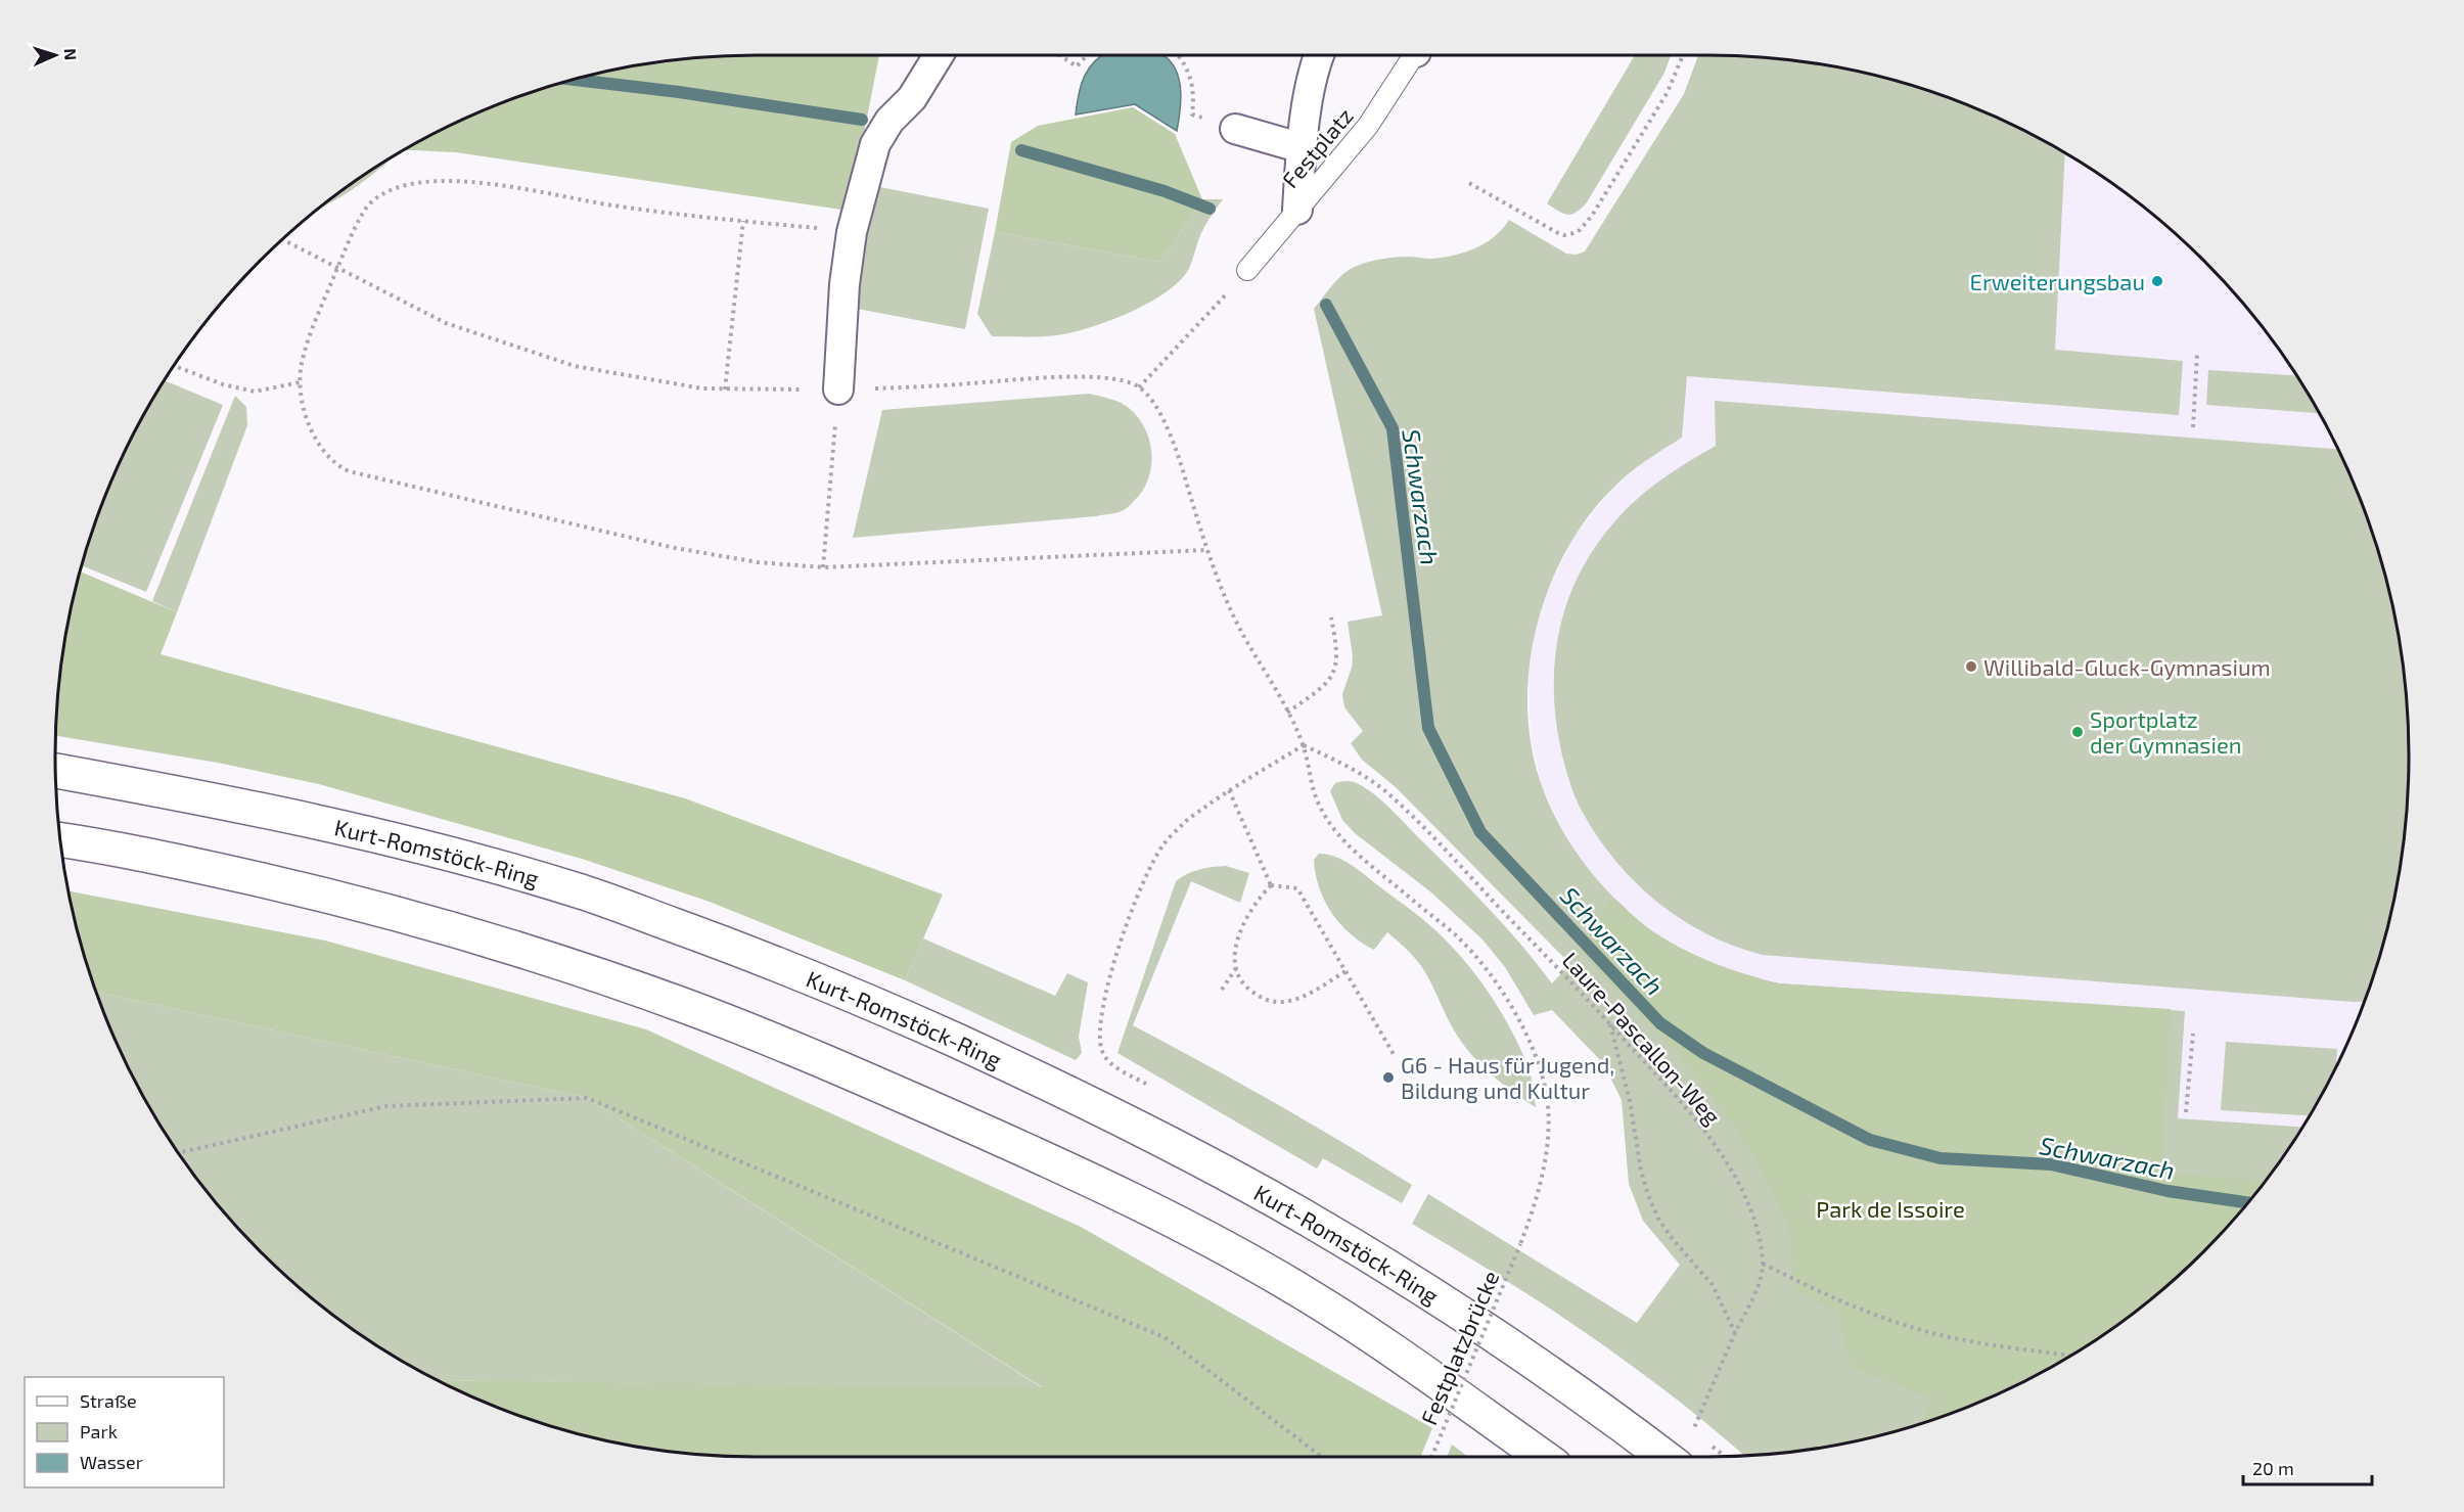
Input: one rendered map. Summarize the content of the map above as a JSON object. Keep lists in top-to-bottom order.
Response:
{
  "streets": {
    "main road": ["Kurt-Romstöck-Ring"],
    "lane": ["Festplatz"],
    "path": ["Laure-Pascallon-Weg", "Festplatzbrücke"]
  },
  "crossings": [
    ["Laure-Pascallon-Weg", "Festplatzbrücke"]
  ],
  "water": ["Schwarzach"],
  "parks": ["Park de Issoire"],
  "places": [
    "Erweiterungsbau",
    "Willibald-Gluck-Gymnasium",
    "Sportplatz der Gymnasien",
    "G6 - Haus für Jugend, Bildung und Kultur"
  ],
  "legend": ["Straße", "Park", "Wasser"],
  "scale_bar": "20 m",
  "north": "right"
}
